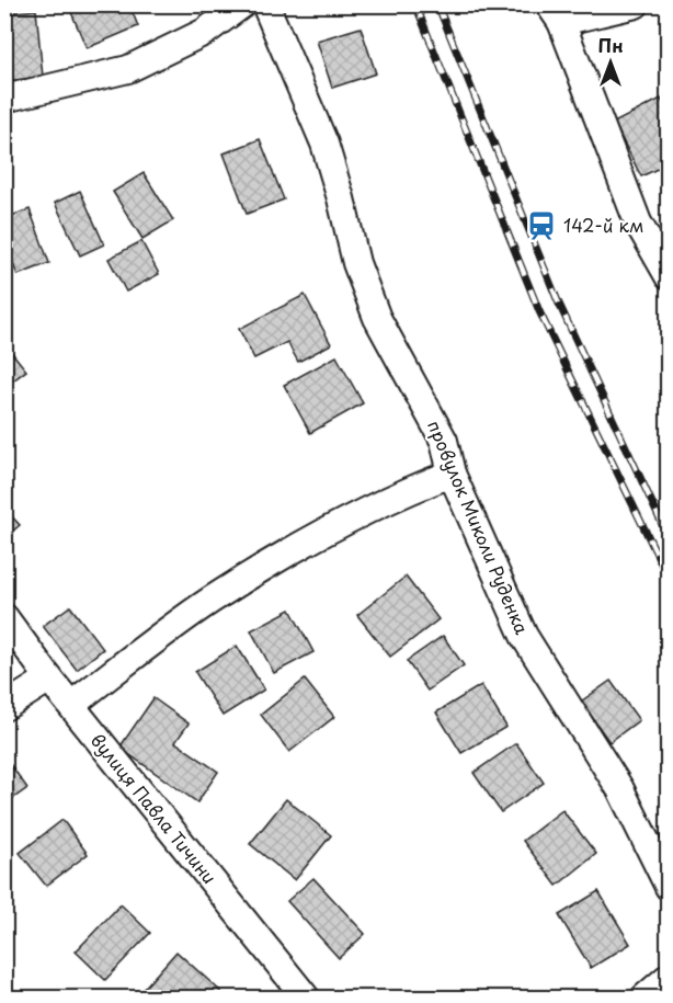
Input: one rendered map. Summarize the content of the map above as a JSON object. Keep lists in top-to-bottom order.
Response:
{
  "streets": {
    "street": ["провулок Миколи Руденка", "вулиця Павла Тичини"]
  },
  "places": {
    "station": ["142-й км"]
  },
  "north": "top"
}
